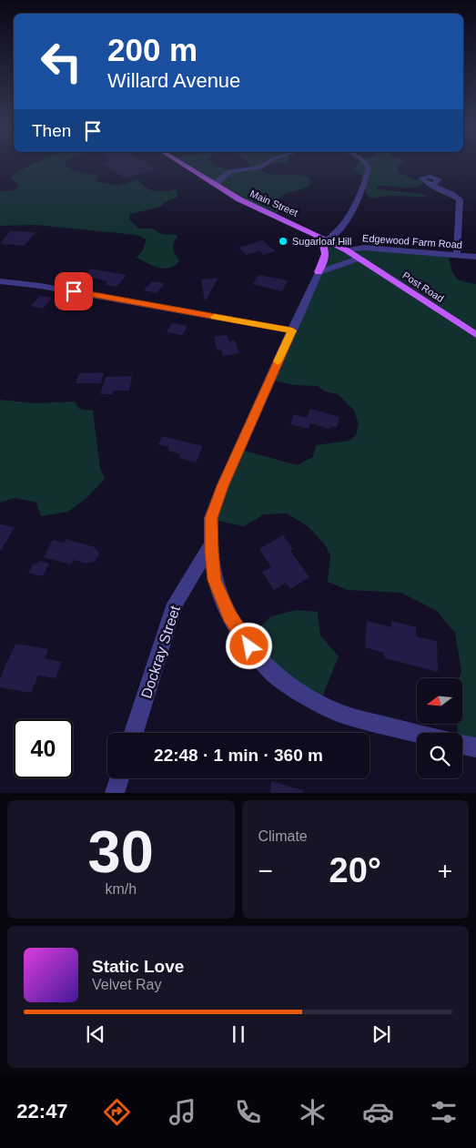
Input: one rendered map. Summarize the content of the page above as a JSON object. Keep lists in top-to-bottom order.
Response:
{
  "streets": {
    "main road": ["Main Street", "Post Road"],
    "street": ["Edgewood Farm Road", "Dockray Street"]
  },
  "crossings": [
    ["Main Street", "Edgewood Farm Road"],
    ["Main Street", "Post Road"],
    ["Edgewood Farm Road", "Post Road"]
  ],
  "places": ["Sugarloaf Hill"],
  "north": "left",
  "page": {
    "turn": ["200 m", "Willard Avenue"],
    "then": "Then",
    "limit": "40",
    "trip": "22:48 · 1 min · 360 m",
    "tile": [
      ["30", "km/h"],
      "Climate"
    ],
    "heat": ["−", "20°", "+"],
    "song": ["Static Love", "Velvet Ray"],
    "tabs": "22:47"
  }
}
